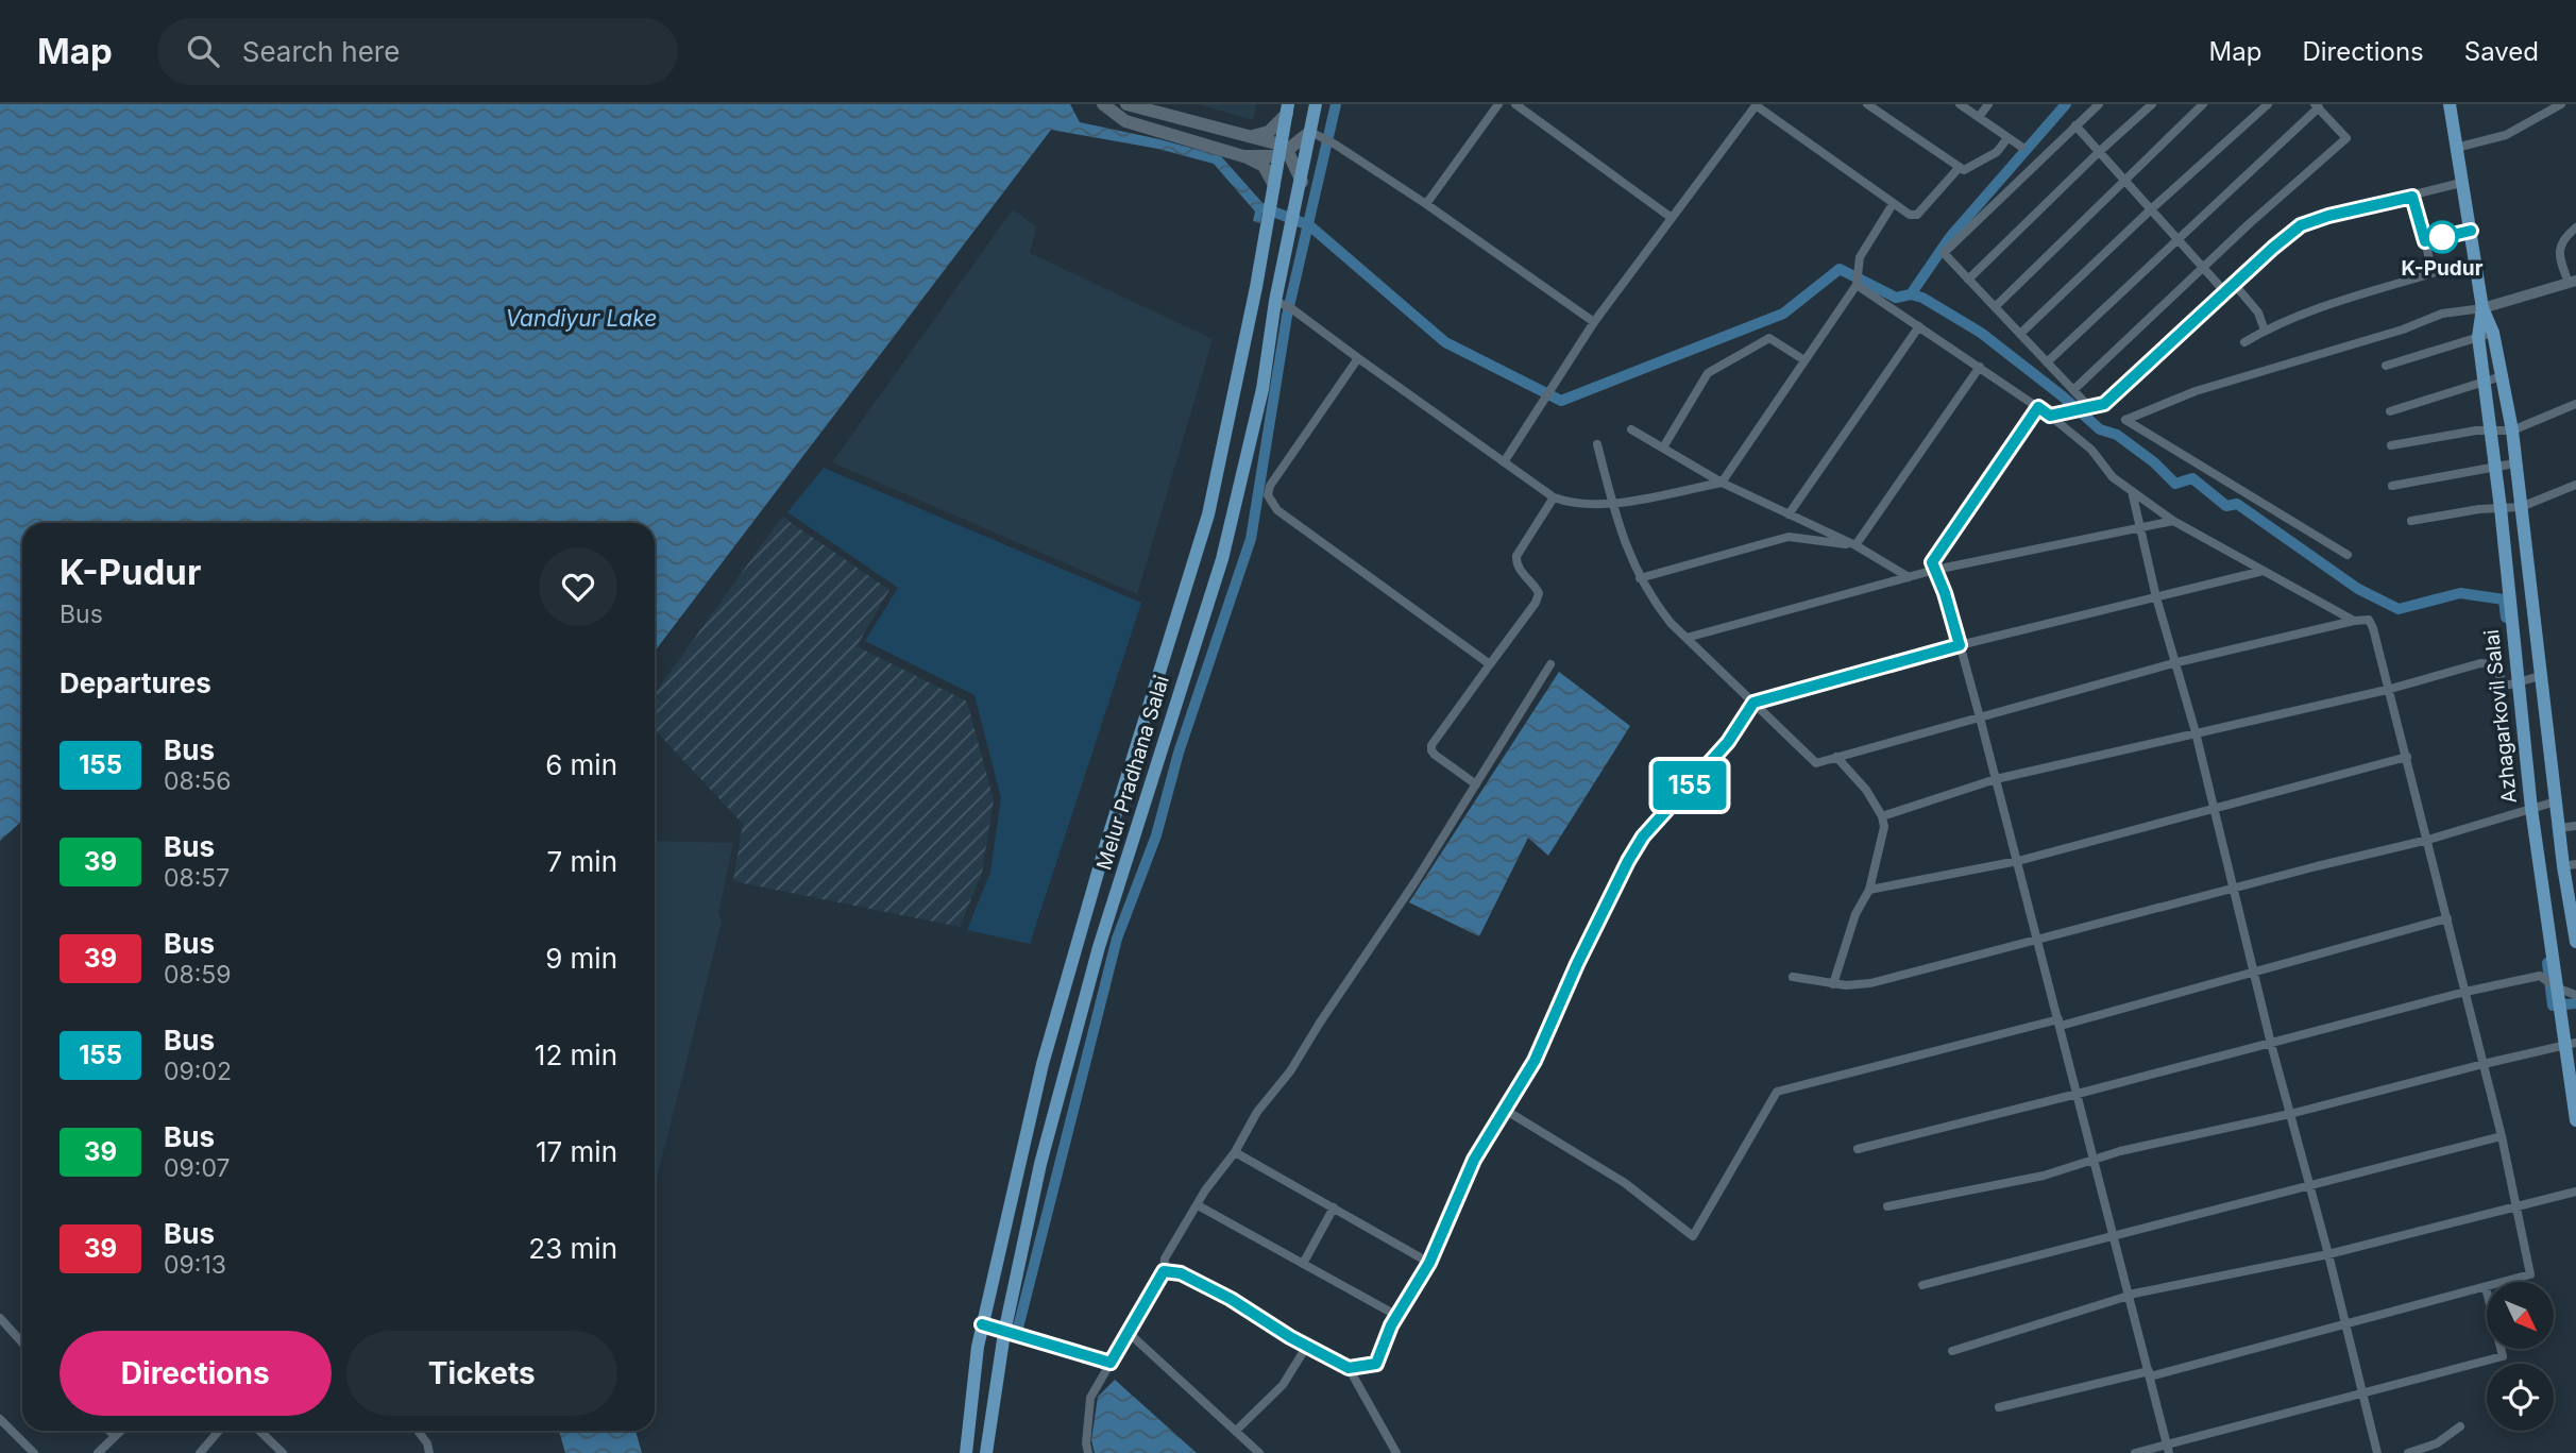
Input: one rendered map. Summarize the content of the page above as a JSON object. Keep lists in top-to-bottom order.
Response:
{
  "streets": {
    "main road": ["Azhagarkovil Salai", "Melur Pradhana Salai"]
  },
  "water": ["Vandiyur Lake"],
  "places": ["K-Pudur"],
  "lines": ["bus line 155"],
  "north": "bottom right",
  "page": {
    "header": "Map",
    "search": "Search here",
    "nav": ["Map", "Directions", "Saved"],
    "on_map": "155",
    "heading": [
      ["K-Pudur", "Bus"],
      "Departures"
    ],
    "list": [
      {
        "mark": "155",
        "name": "Bus",
        "note": "08:56",
        "value": "6 min"
      },
      {
        "mark": "39",
        "name": "Bus",
        "note": "08:57",
        "value": "7 min"
      },
      {
        "mark": "39",
        "name": "Bus",
        "note": "08:59",
        "value": "9 min"
      },
      {
        "mark": "155",
        "name": "Bus",
        "note": "09:02",
        "value": "12 min"
      },
      {
        "mark": "39",
        "name": "Bus",
        "note": "09:07",
        "value": "17 min"
      },
      {
        "mark": "39",
        "name": "Bus",
        "note": "09:13",
        "value": "23 min"
      }
    ],
    "buttons": ["Directions", "Tickets"]
  }
}
